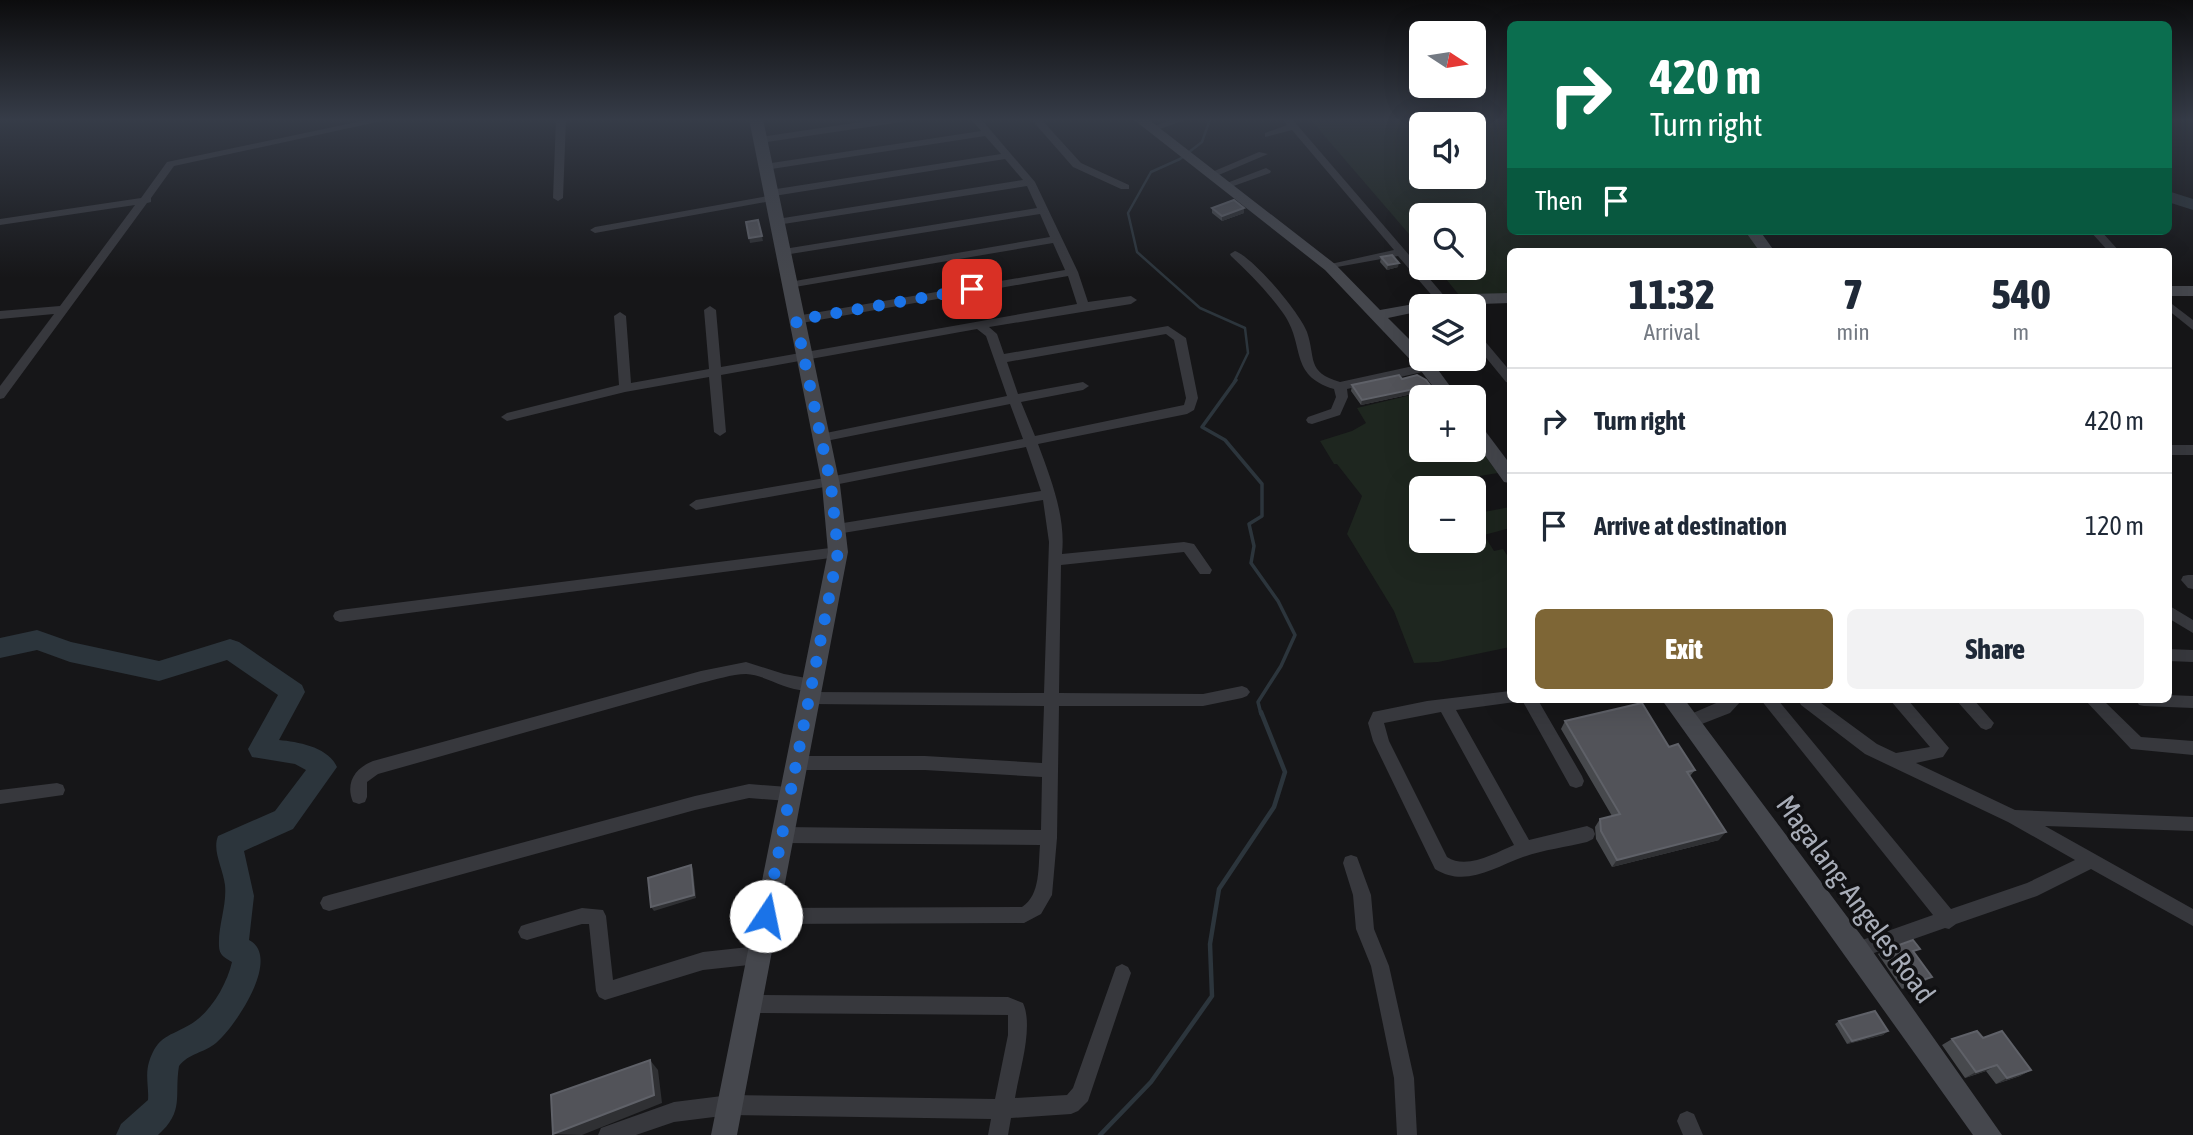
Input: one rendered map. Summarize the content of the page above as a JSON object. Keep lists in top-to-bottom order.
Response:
{
  "streets": {
    "street": ["Magalang-Angeles Road"]
  },
  "north": "right",
  "page": {
    "map_buttons": ["+", "−"],
    "turn": ["420 m", "Turn right"],
    "then": "Then",
    "eta": [
      "11:32",
      "Arrival",
      "7",
      "min",
      "540",
      "m"
    ],
    "list": [
      {
        "name": "Turn right",
        "value": "420 m"
      },
      {
        "name": "Arrive at destination",
        "value": "120 m"
      }
    ],
    "buttons": ["Exit", "Share"]
  }
}
